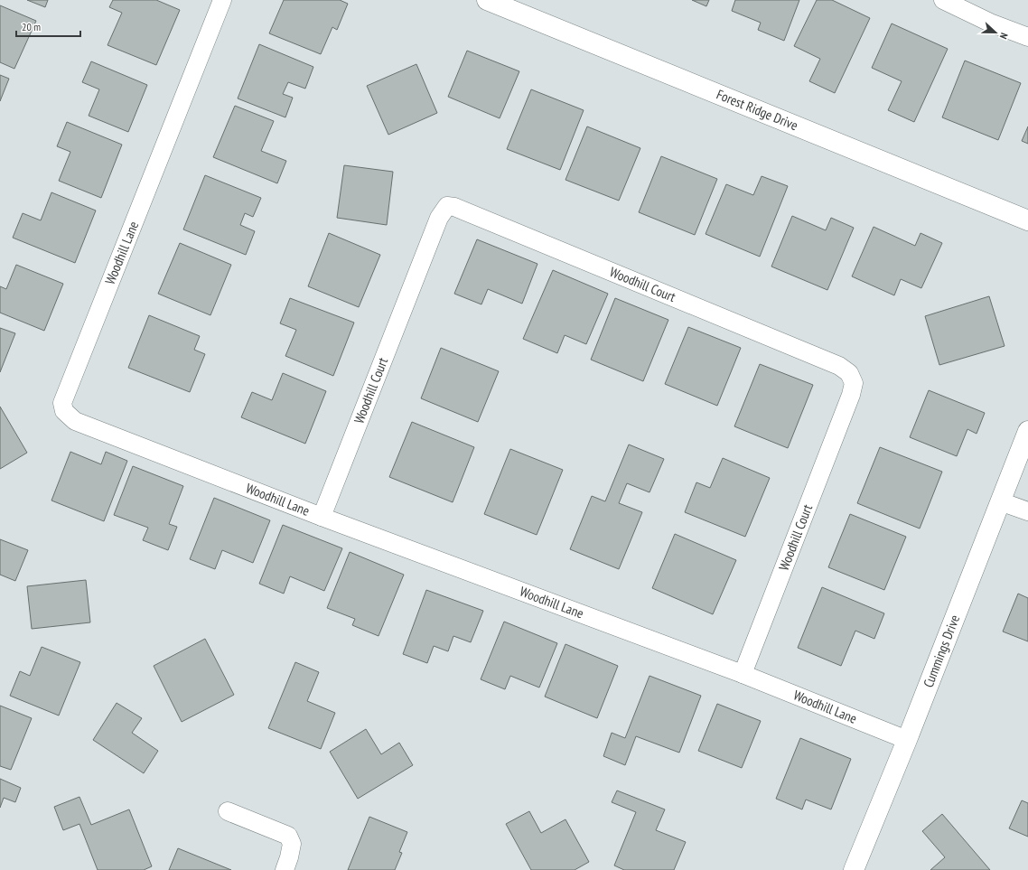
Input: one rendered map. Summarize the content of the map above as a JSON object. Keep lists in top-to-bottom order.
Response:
{
  "streets": {
    "main road": ["Forest Ridge Drive", "Cummings Drive"],
    "street": ["Woodhill Lane", "Woodhill Court"]
  },
  "crossings": [
    ["Woodhill Lane", "Woodhill Court"],
    ["Woodhill Lane", "Cummings Drive"]
  ],
  "scale_bar": "20 m",
  "north": "right"
}
